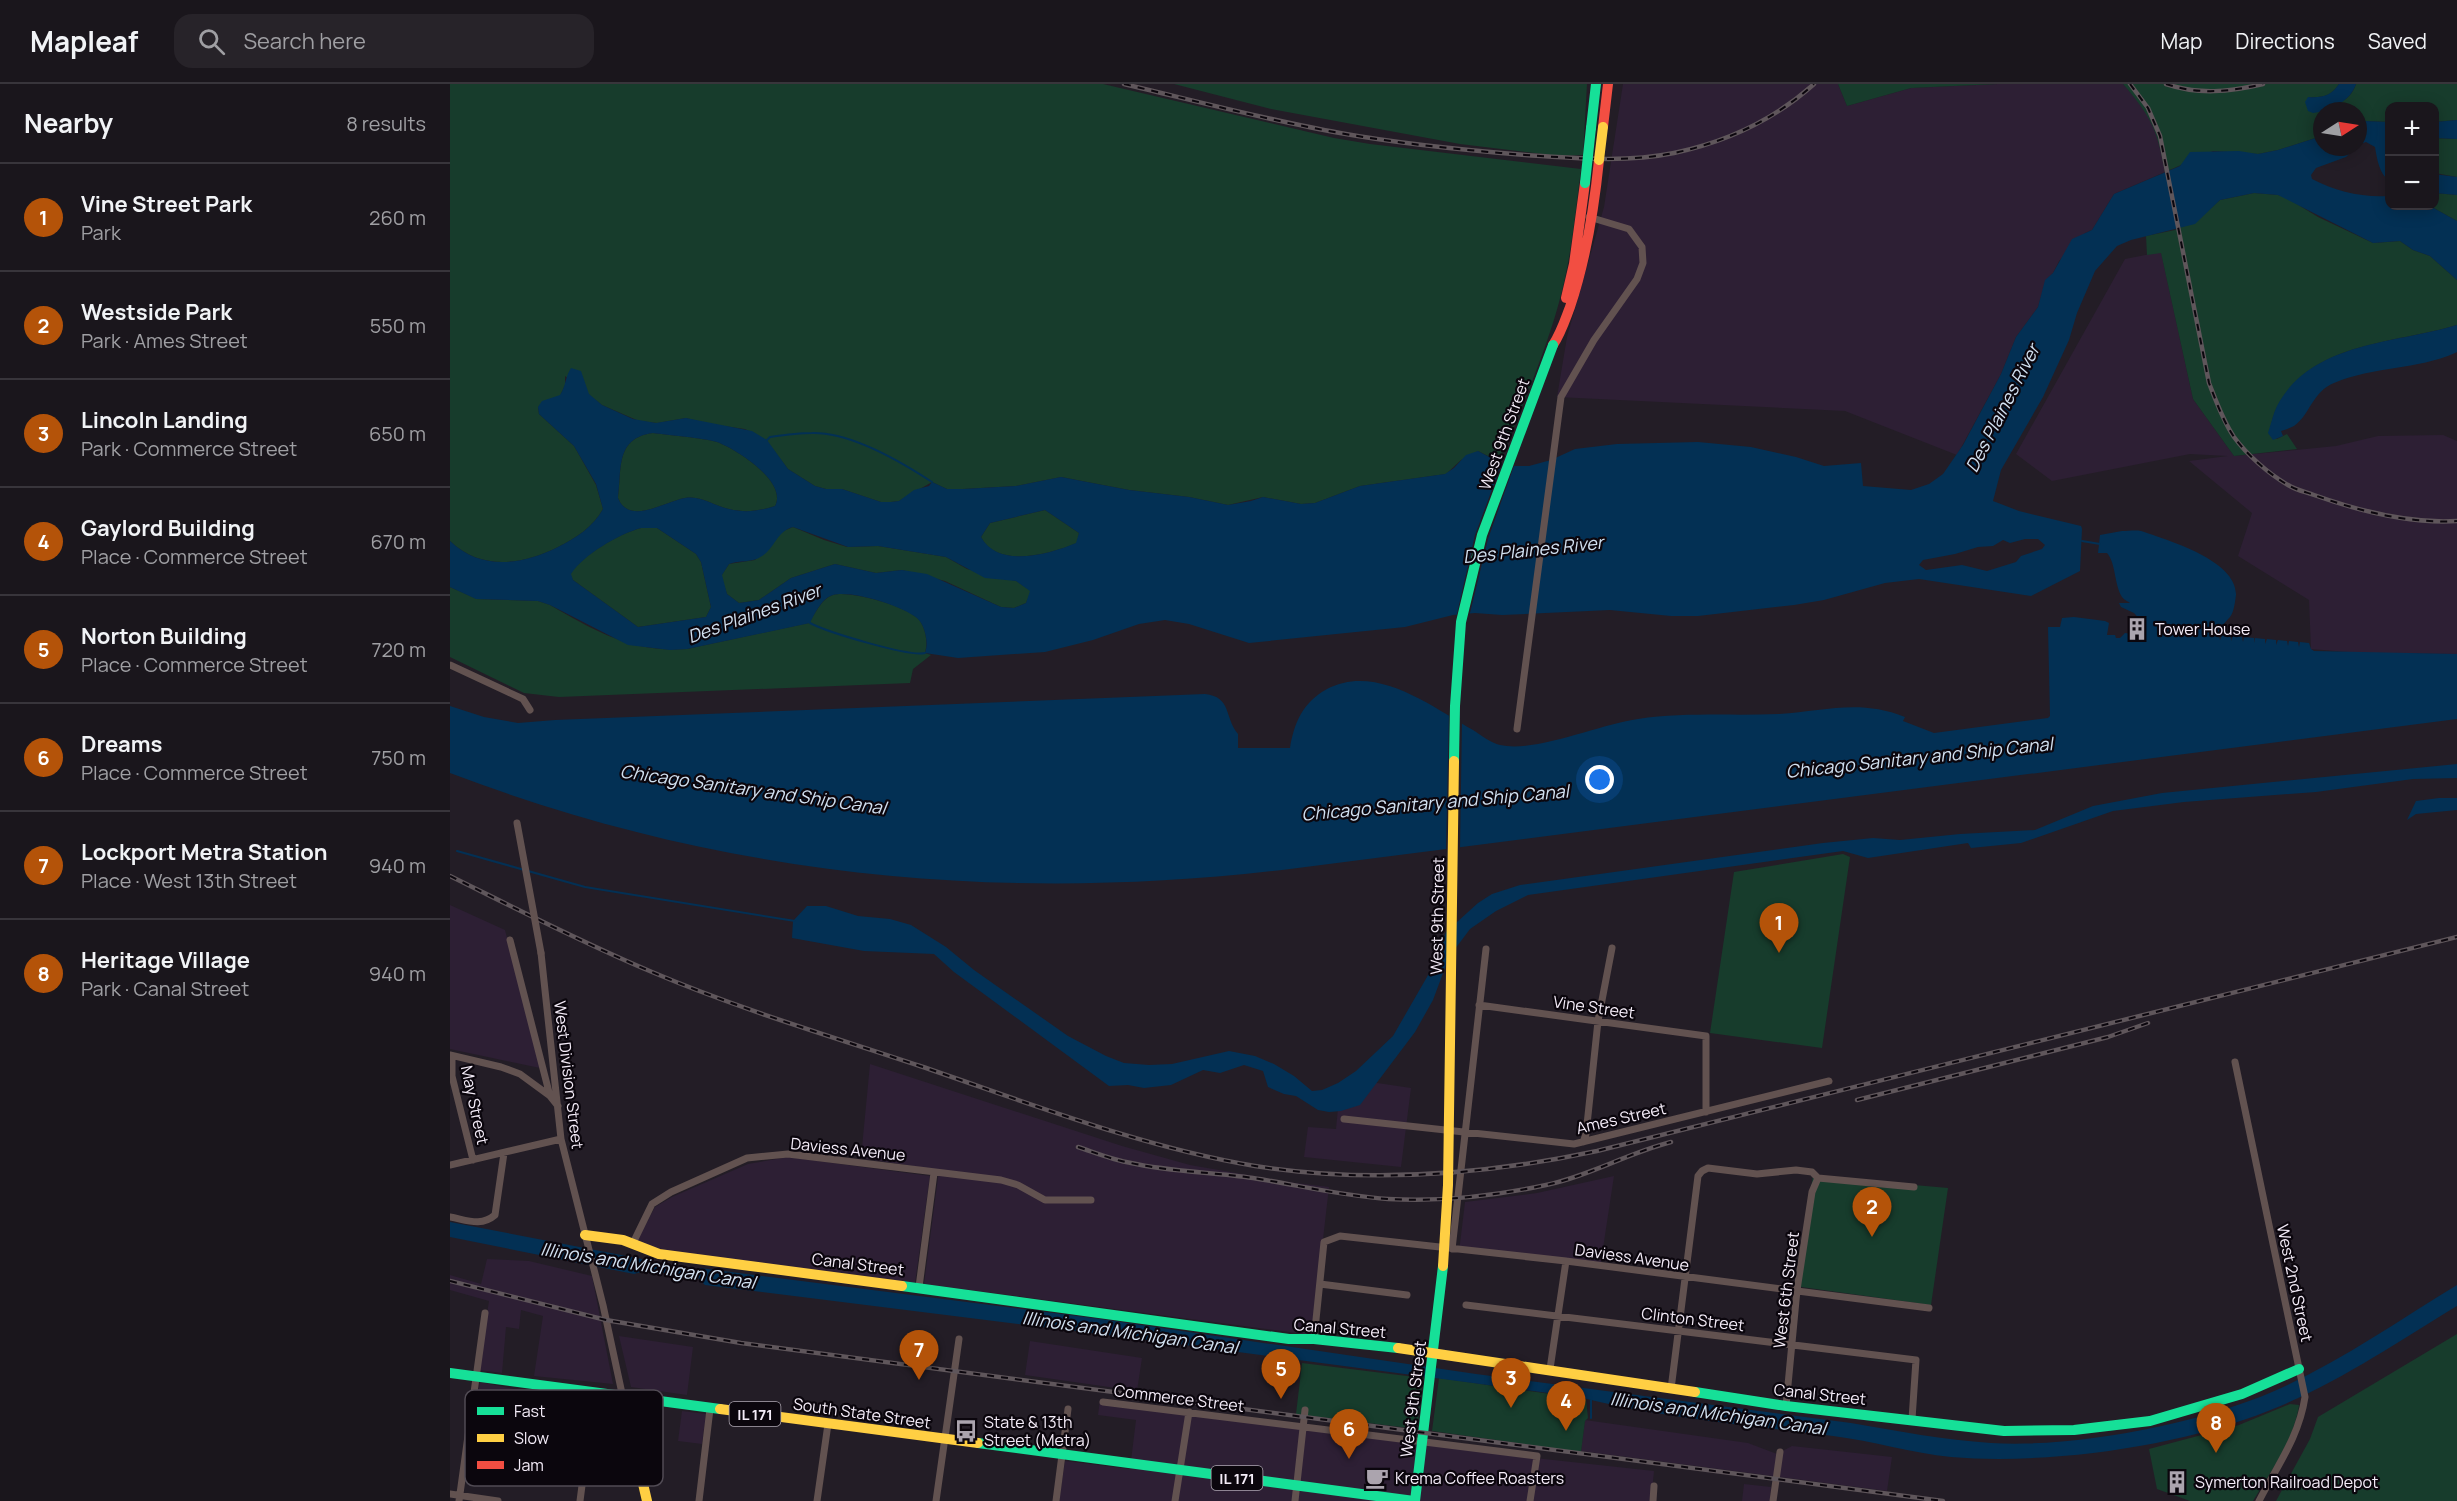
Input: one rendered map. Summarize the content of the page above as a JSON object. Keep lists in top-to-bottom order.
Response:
{
  "streets": {
    "main road": [
      "West 9th Street",
      "Canal Street",
      "South State Street",
      "IL 171"
    ],
    "street": [
      "Vine Street",
      "West Division Street",
      "May Street",
      "Ames Street",
      "Daviess Avenue",
      "West 2nd Street",
      "West 6th Street",
      "Clinton Street",
      "Commerce Street"
    ]
  },
  "crossings": [
    ["West 9th Street", "Canal Street"],
    ["West 9th Street", "Commerce Street"],
    ["West 9th Street", "South State Street"],
    ["Vine Street", "Ames Street"],
    ["West Division Street", "Canal Street"],
    ["Daviess Avenue", "Canal Street"],
    ["Daviess Avenue", "West 6th Street"],
    ["Canal Street", "West 2nd Street"],
    ["Canal Street", "West 6th Street"],
    ["Canal Street", "Clinton Street"],
    ["West 6th Street", "Clinton Street"]
  ],
  "water": ["Des Plaines River", "Chicago Sanitary and Ship Canal", "Illinois and Michigan Canal"],
  "places": {
    "building": ["Tower House", "Symerton Railroad Depot"],
    "bus stop": ["State & 13th Street (Metra)"],
    "cafe": ["Krema Coffee Roasters"]
  },
  "legend": ["Fast", "Slow", "Jam"],
  "north": "right",
  "page": {
    "header": "Mapleaf",
    "search": "Search here",
    "nav": ["Map", "Directions", "Saved"],
    "heading": ["Nearby", "8 results"],
    "map_buttons": ["+", "−"],
    "list": [
      {
        "mark": "1",
        "name": "Vine Street Park",
        "note": "Park",
        "value": "260 m"
      },
      {
        "mark": "2",
        "name": "Westside Park",
        "note": "Park · Ames Street",
        "value": "550 m"
      },
      {
        "mark": "3",
        "name": "Lincoln Landing",
        "note": "Park · Commerce Street",
        "value": "650 m"
      },
      {
        "mark": "4",
        "name": "Gaylord Building",
        "note": "Place · Commerce Street",
        "value": "670 m"
      },
      {
        "mark": "5",
        "name": "Norton Building",
        "note": "Place · Commerce Street",
        "value": "720 m"
      },
      {
        "mark": "6",
        "name": "Dreams",
        "note": "Place · Commerce Street",
        "value": "750 m"
      },
      {
        "mark": "7",
        "name": "Lockport Metra Station",
        "note": "Place · West 13th Street",
        "value": "940 m"
      },
      {
        "mark": "8",
        "name": "Heritage Village",
        "note": "Park · Canal Street",
        "value": "940 m"
      }
    ],
    "pins": [
      "1",
      "2",
      "7",
      "5",
      "3",
      "4",
      "8",
      "6"
    ]
  }
}
